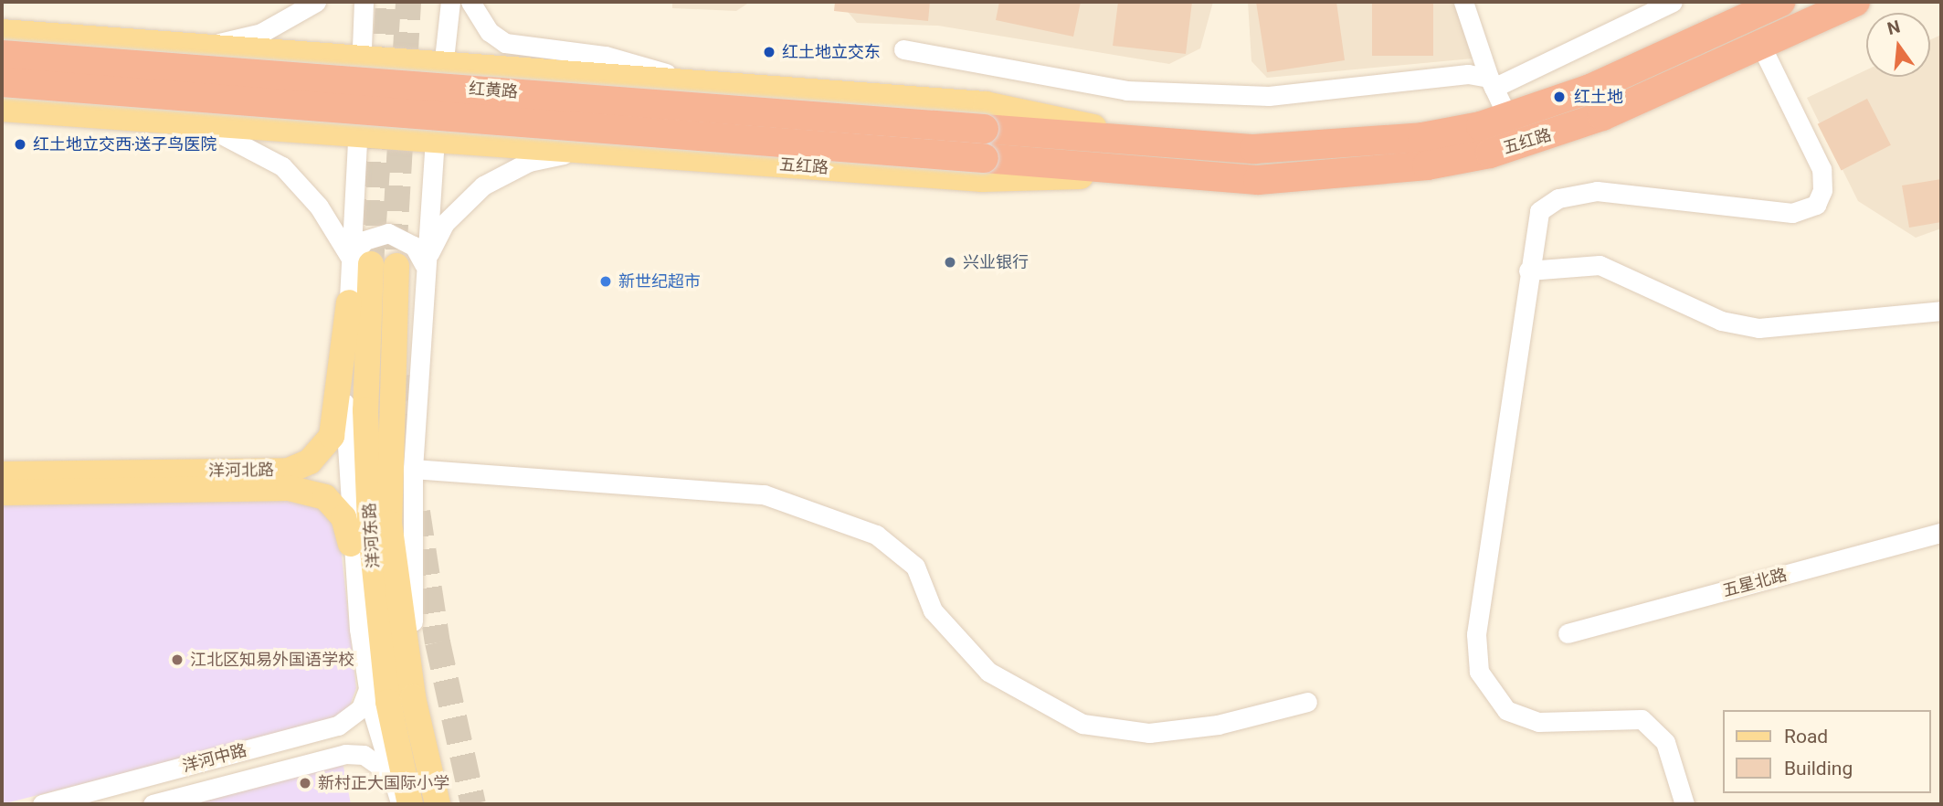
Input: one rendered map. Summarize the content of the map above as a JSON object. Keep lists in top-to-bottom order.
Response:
{
  "streets": {
    "highway": ["红黄路", "五红路"],
    "main road": ["洋河北路", "洋河东路"],
    "street": ["五星北路", "洋河中路"]
  },
  "crossings": [
    ["红黄路", "五红路"]
  ],
  "places": [
    "红土地立交东",
    "红土地",
    "红土地立交西‧送子鸟医院",
    "兴业银行",
    "新世纪超市",
    "江北区知易外国语学校",
    "新村正大国际小学"
  ],
  "legend": ["Road", "Building"],
  "north": "top"
}
